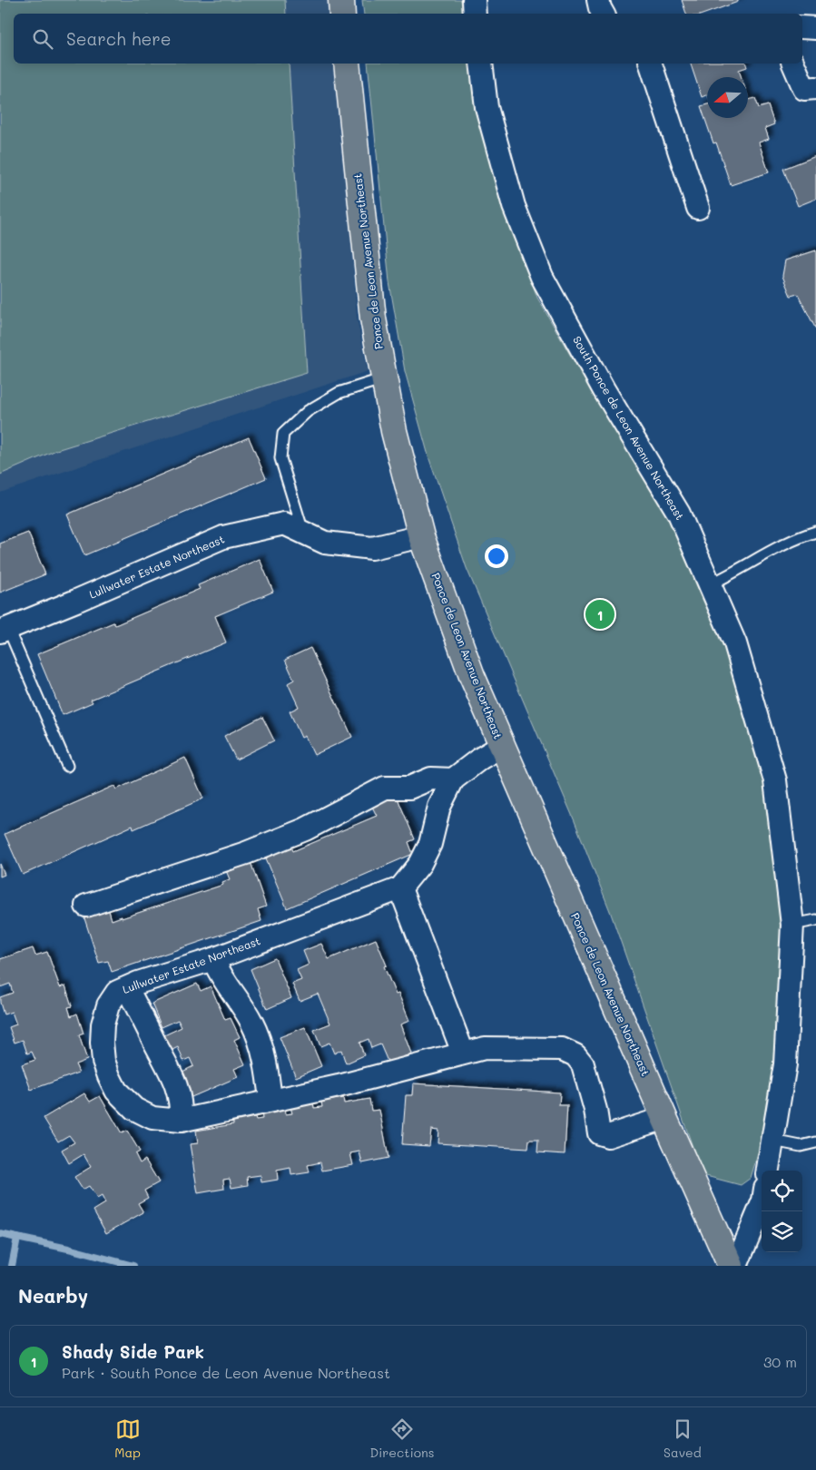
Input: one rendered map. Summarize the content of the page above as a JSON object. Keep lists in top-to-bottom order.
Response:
{
  "streets": {
    "highway": ["Ponce de Leon Avenue Northeast"],
    "street": ["South Ponce de Leon Avenue Northeast", "Lullwater Estate Northeast"]
  },
  "crossings": [
    ["Ponce de Leon Avenue Northeast", "Lullwater Estate Northeast"]
  ],
  "north": "left",
  "page": {
    "search": "Search here",
    "pins": "1",
    "heading": "Nearby",
    "list": [
      {
        "mark": "1",
        "name": "Shady Side Park",
        "note": "Park · South Ponce de Leon Avenue Northeast",
        "value": "30 m"
      }
    ],
    "nav": ["Map", "Directions", "Saved"]
  }
}
